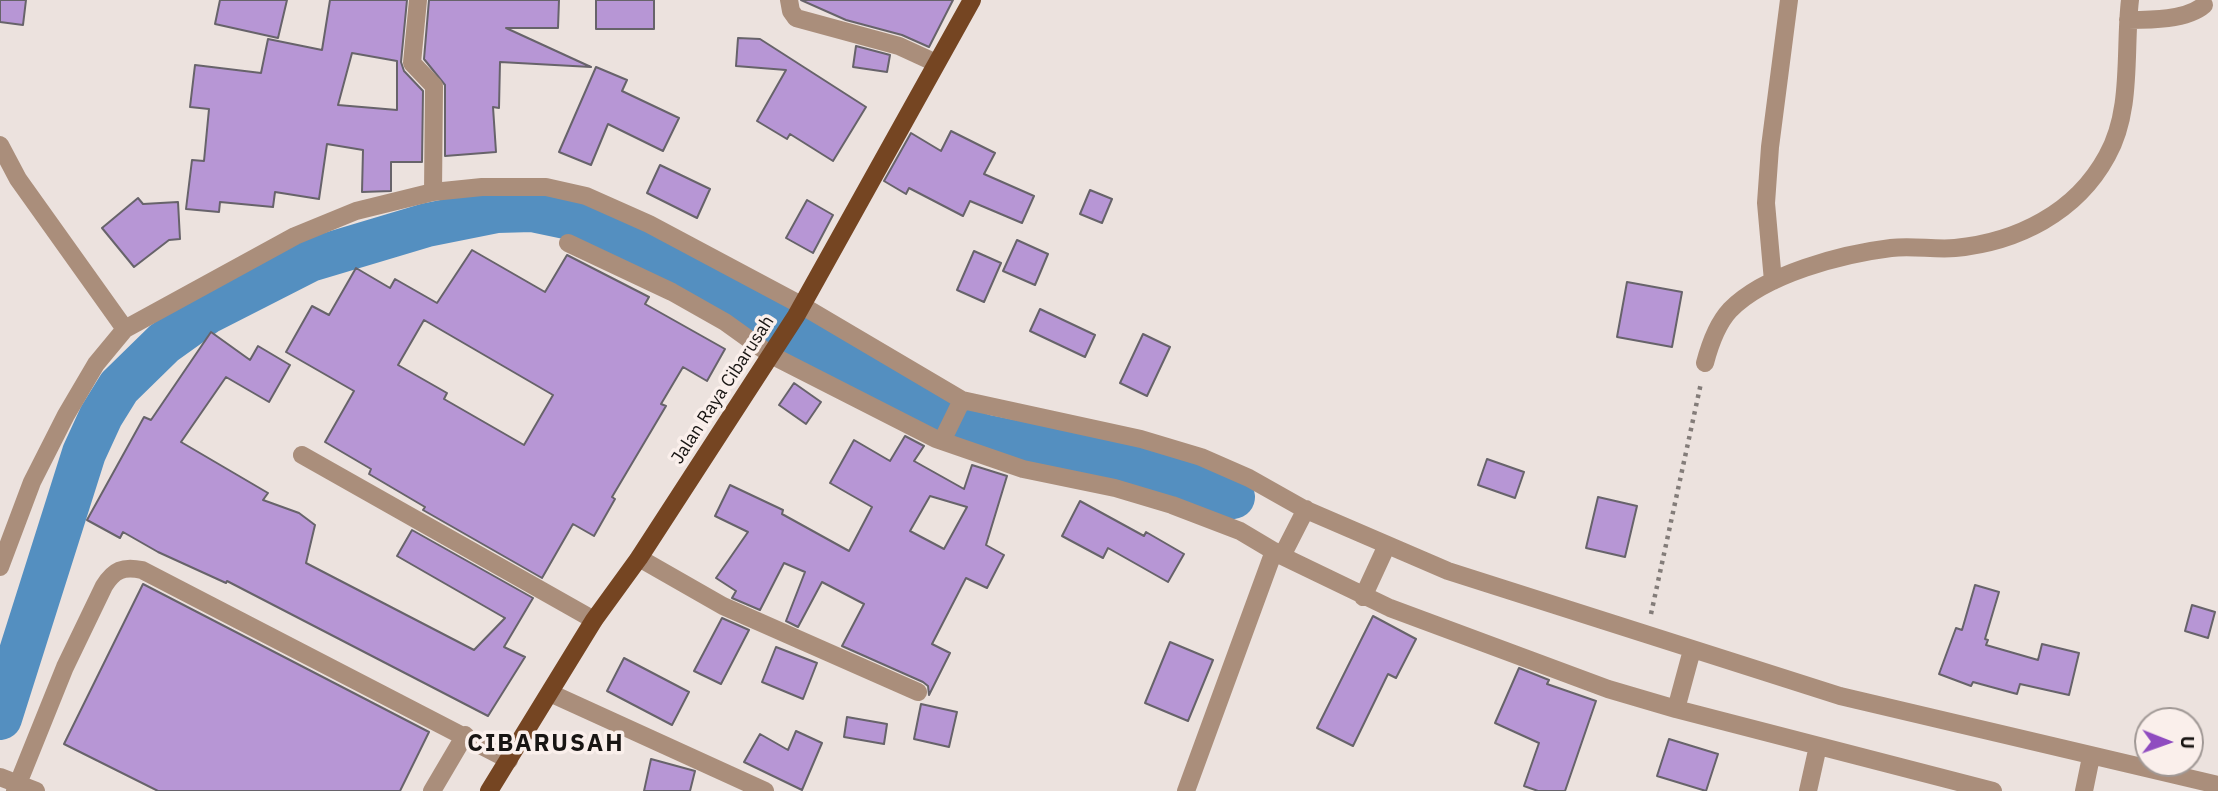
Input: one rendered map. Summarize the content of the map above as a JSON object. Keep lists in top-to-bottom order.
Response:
{
  "streets": {
    "main road": ["Jalan Raya Cibarusah"]
  },
  "districts": ["CIBARUSAH"],
  "north": "right"
}
